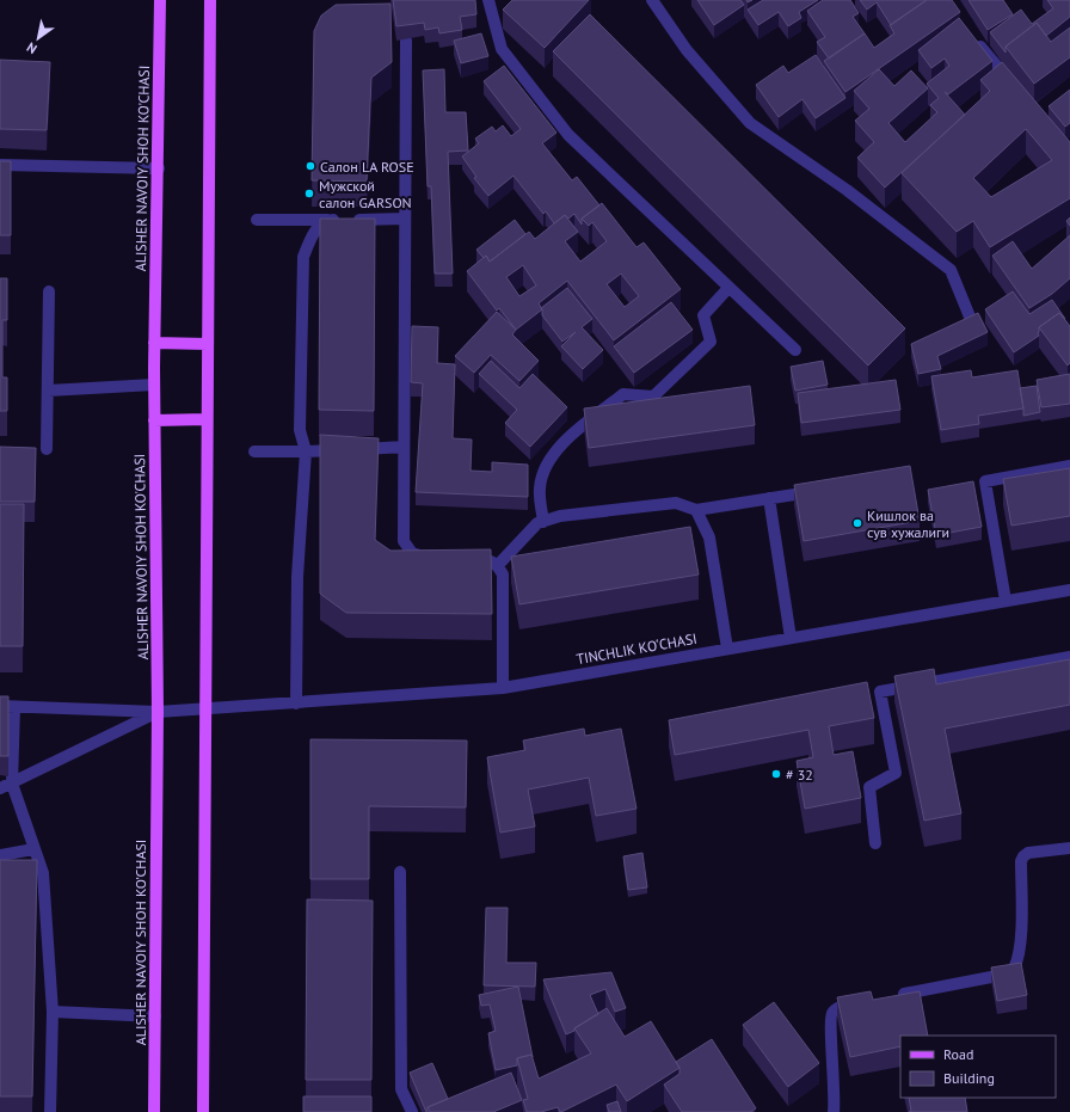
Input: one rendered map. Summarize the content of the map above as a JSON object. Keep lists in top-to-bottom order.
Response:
{
  "streets": {
    "main road": ["ALISHER NAVOIY SHOH KO'CHASI"],
    "street": ["TINCHLIK KО‘CHASI"]
  },
  "crossings": [
    ["ALISHER NAVOIY SHOH KO'CHASI", "TINCHLIK KО‘CHASI"]
  ],
  "places": [
    "Салон LA ROSE",
    "Мужской салон GARSON",
    "Кишлок ва сув хужалиги",
    "# 32"
  ],
  "legend": ["Road", "Building"],
  "north": "bottom left"
}
